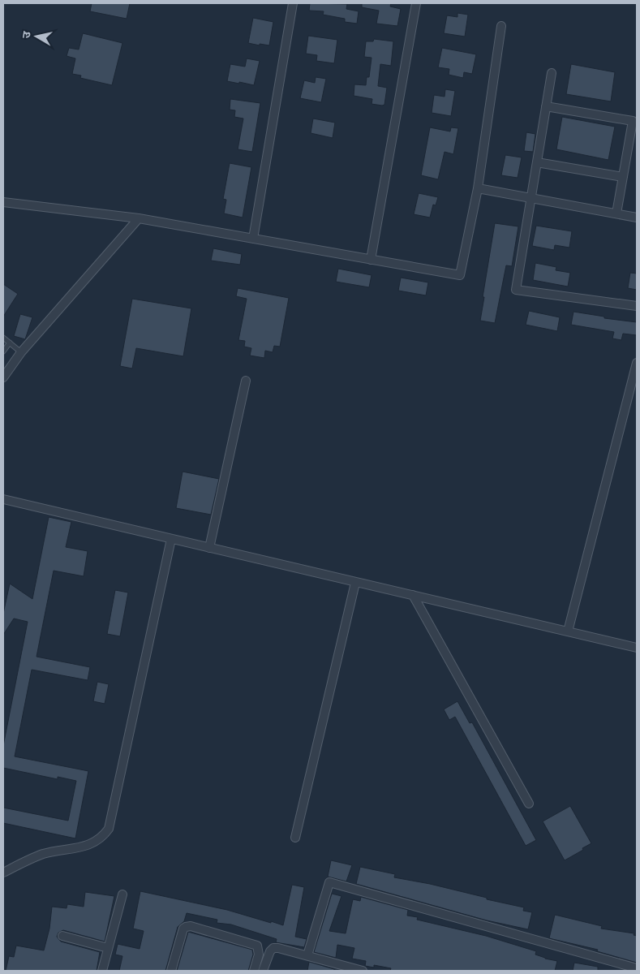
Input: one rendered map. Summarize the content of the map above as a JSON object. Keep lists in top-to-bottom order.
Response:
{
  "north": "left"
}
